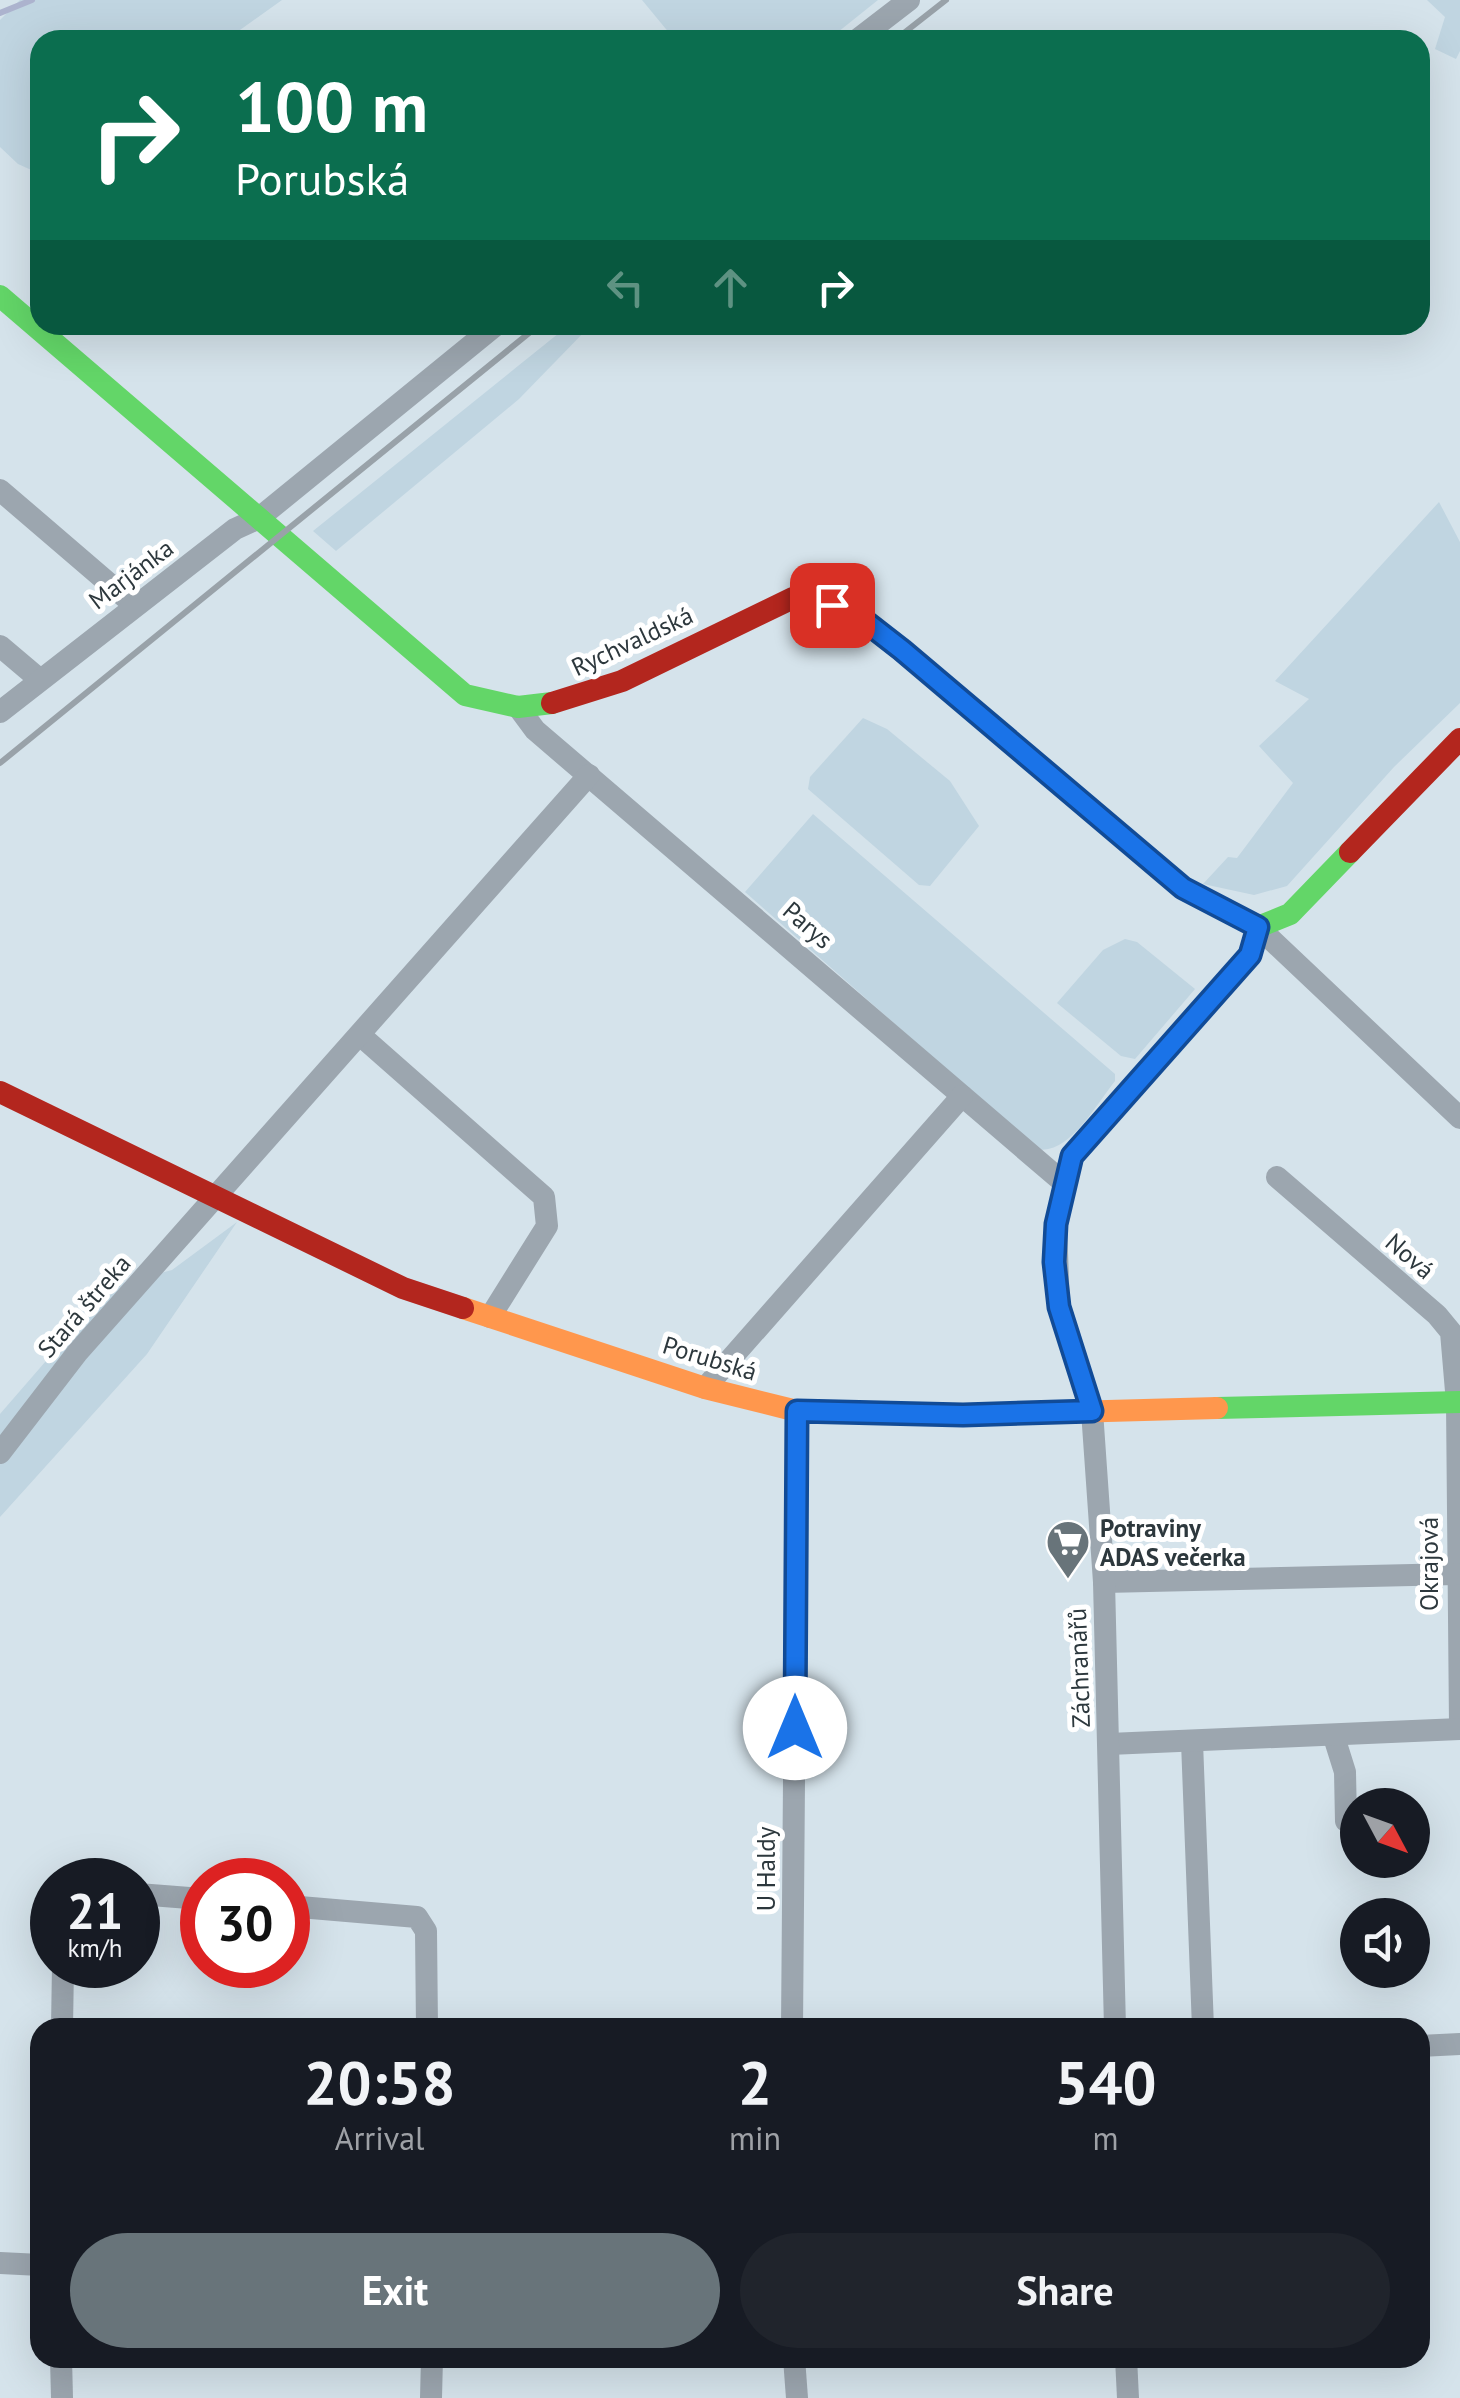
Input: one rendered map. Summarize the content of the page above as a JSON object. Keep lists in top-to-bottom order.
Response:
{
  "streets": {
    "street": [
      "Marjánka",
      "Rychvaldská",
      "Parys",
      "Nová",
      "Stará štreka",
      "Porubská",
      "Okrajová",
      "Záchranářů",
      "U Haldy"
    ]
  },
  "crossings": [
    ["Marjánka", "Rychvaldská"],
    ["Rychvaldská", "Parys"],
    ["Parys", "Stará štreka"],
    ["Nová", "Porubská"],
    ["Nová", "Okrajová"],
    ["Stará štreka", "Porubská"],
    ["Porubská", "Okrajová"],
    ["Porubská", "Záchranářů"],
    ["Porubská", "U Haldy"],
    ["Okrajová", "Záchranářů"]
  ],
  "places": {
    "supermarket": ["Potraviny ADAS večerka"]
  },
  "north": "bottom right",
  "page": {
    "turn": ["100 m", "Porubská"],
    "speed": "21 km/h",
    "limit": "30",
    "eta": [
      "20:58",
      "Arrival",
      "2",
      "min",
      "540",
      "m"
    ],
    "buttons": ["Exit", "Share"]
  }
}
